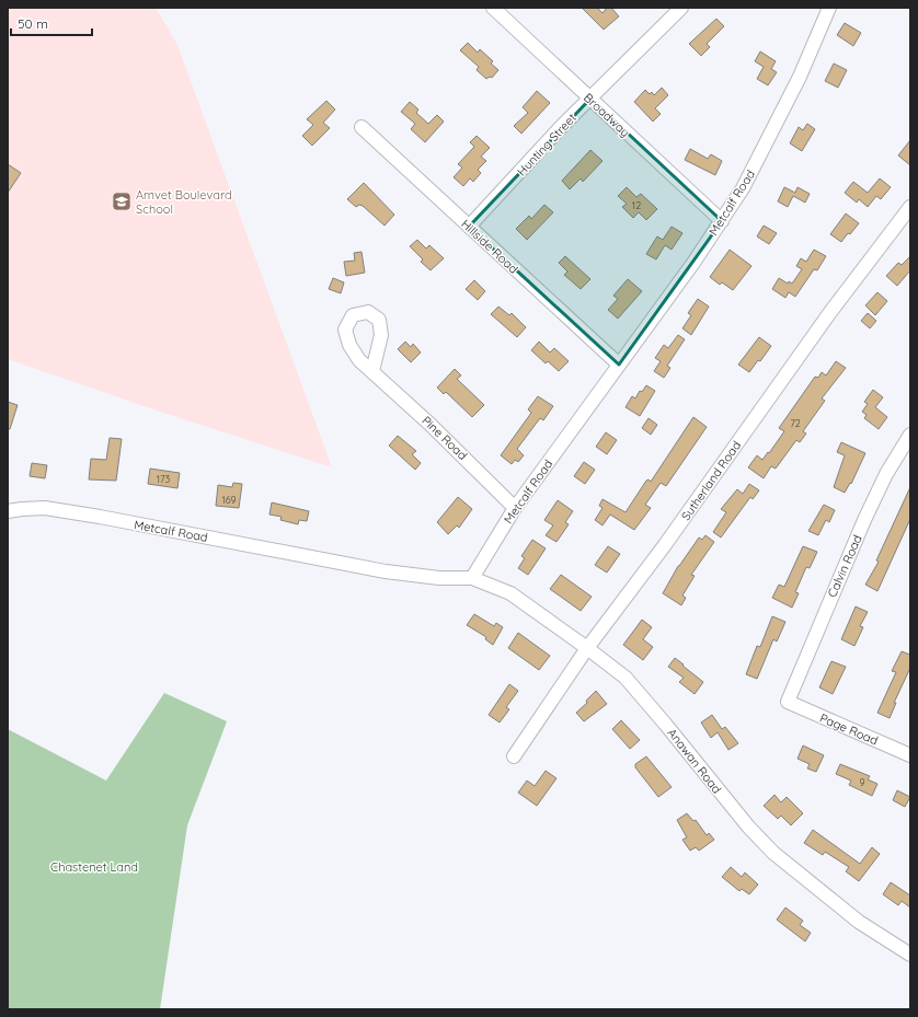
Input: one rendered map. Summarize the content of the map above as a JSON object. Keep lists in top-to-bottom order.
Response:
{
  "streets": {
    "street": [
      "Broadway",
      "Hunting Street",
      "Metcalf Road",
      "Hillside Road",
      "Pine Road",
      "Sutherland Road",
      "Calvin Road",
      "Page Road",
      "Anawan Road"
    ]
  },
  "crossings": [
    ["Broadway", "Hunting Street"],
    ["Broadway", "Metcalf Road"],
    ["Hunting Street", "Hillside Road"],
    ["Metcalf Road", "Hillside Road"],
    ["Metcalf Road", "Pine Road"],
    ["Metcalf Road", "Anawan Road"],
    ["Sutherland Road", "Anawan Road"],
    ["Calvin Road", "Page Road"]
  ],
  "parks": ["Chastenet Land"],
  "places": {
    "school or university": ["Amvet Boulevard School"]
  },
  "house_numbers": [
    "12",
    "72",
    "173",
    "169",
    "9"
  ],
  "scale_bar": "50 m"
}
